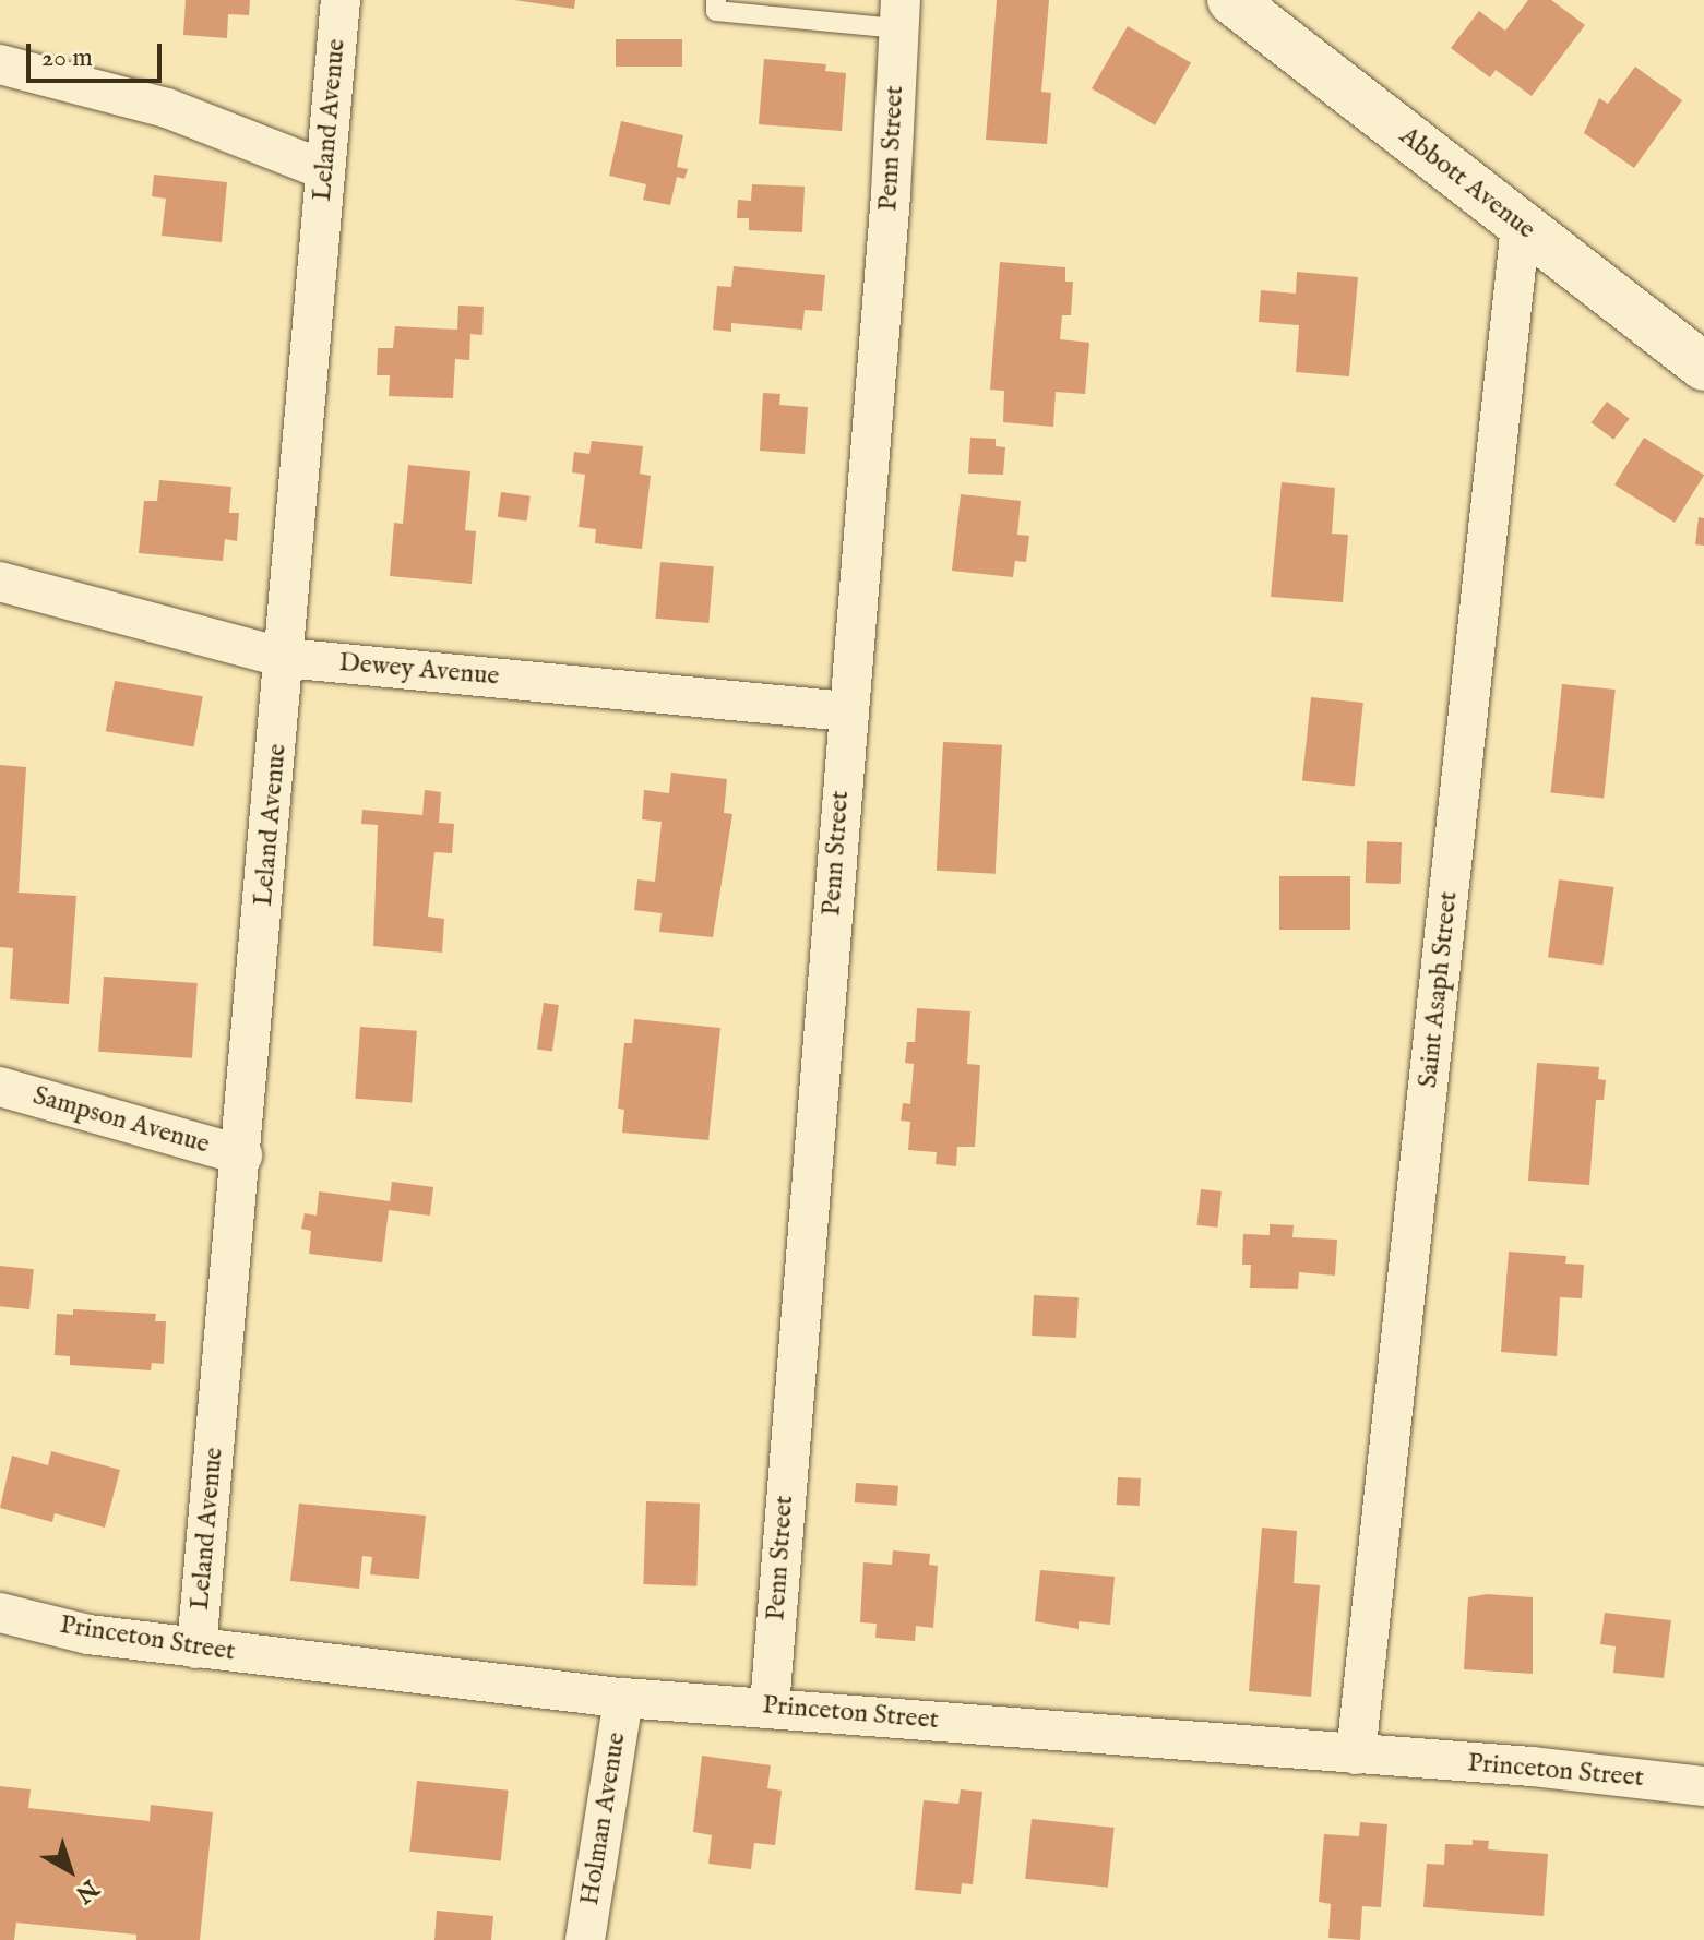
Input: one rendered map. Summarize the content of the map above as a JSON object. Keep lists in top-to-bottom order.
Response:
{
  "streets": {
    "main road": ["Abbott Avenue"],
    "street": [
      "Leland Avenue",
      "Penn Street",
      "Dewey Avenue",
      "Saint Asaph Street",
      "Sampson Avenue",
      "Princeton Street",
      "Holman Avenue"
    ]
  },
  "crossings": [
    ["Leland Avenue", "Dewey Avenue"],
    ["Leland Avenue", "Sampson Avenue"],
    ["Leland Avenue", "Princeton Street"],
    ["Penn Street", "Dewey Avenue"],
    ["Penn Street", "Princeton Street"],
    ["Abbott Avenue", "Saint Asaph Street"],
    ["Saint Asaph Street", "Princeton Street"],
    ["Princeton Street", "Holman Avenue"]
  ],
  "scale_bar": "20 m",
  "north": "bottom right"
}
